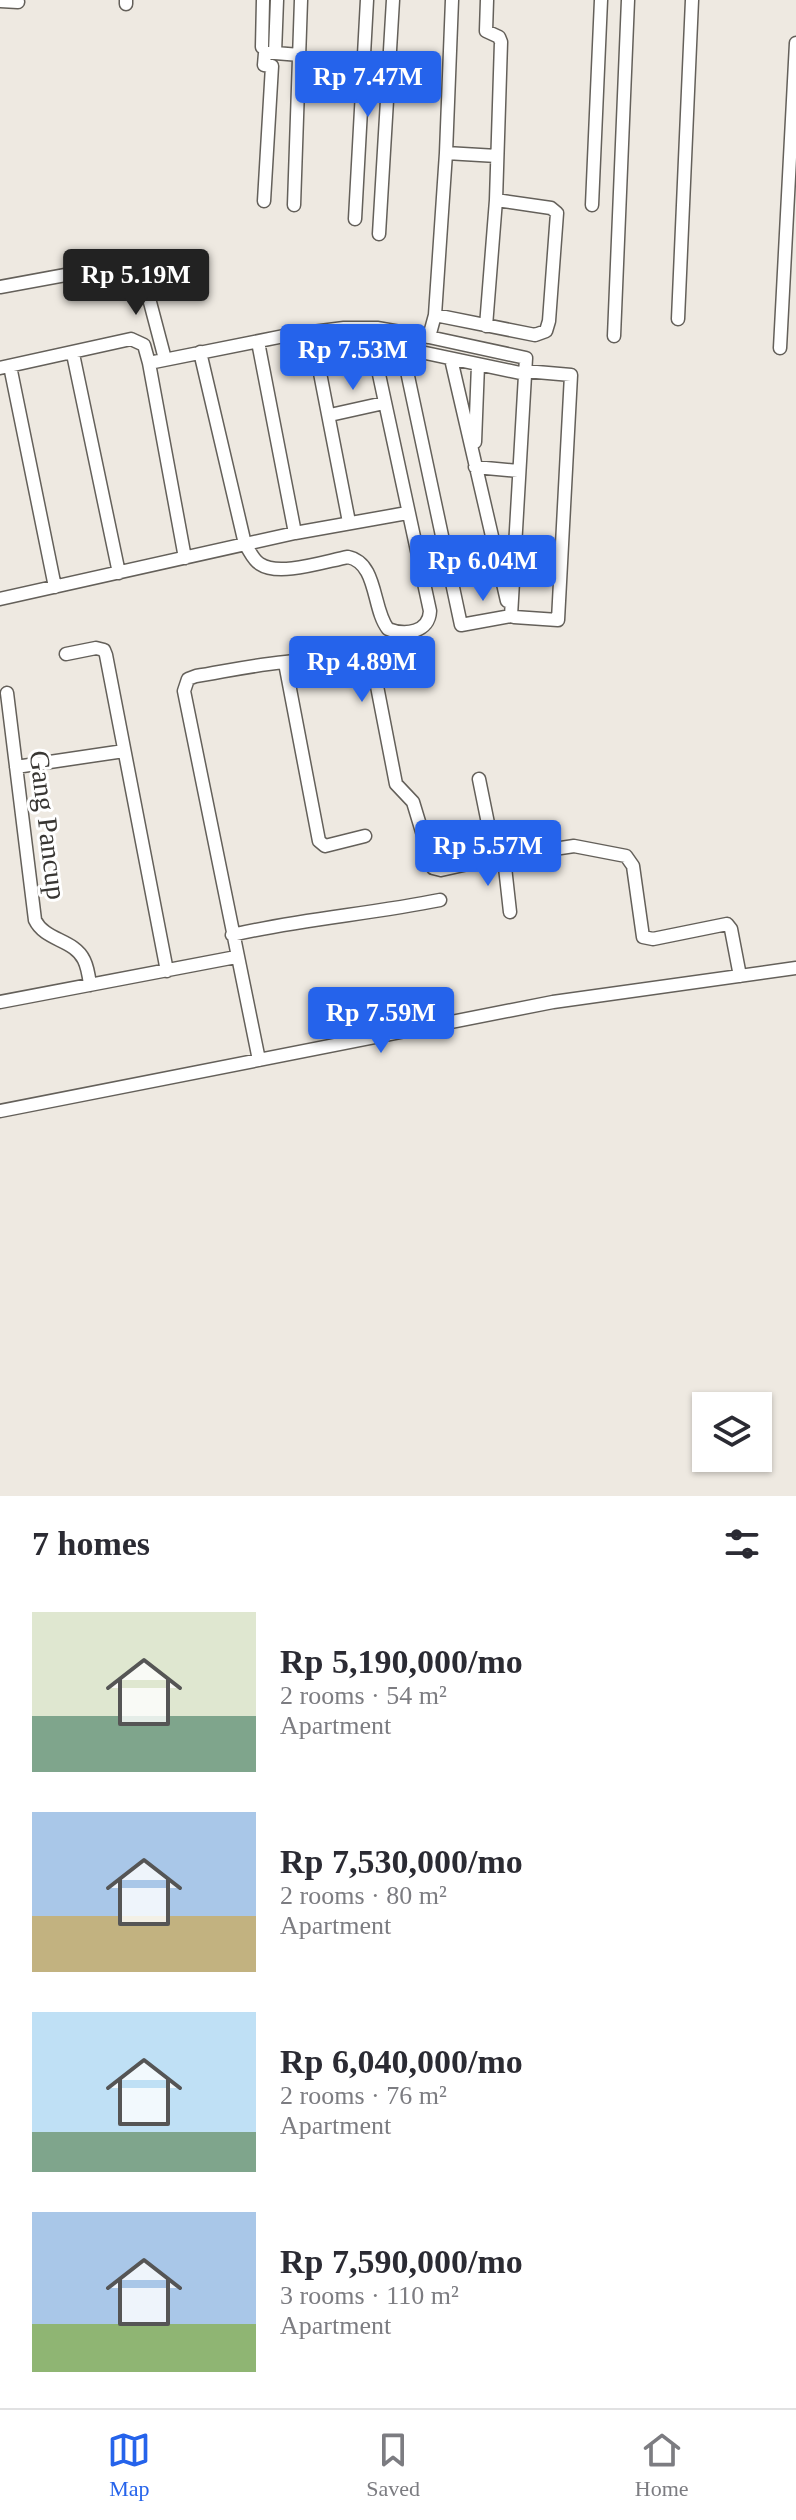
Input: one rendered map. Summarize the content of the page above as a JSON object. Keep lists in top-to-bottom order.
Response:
{
  "streets": {
    "street": ["Gang Pancup"]
  },
  "page": {
    "price": [
      "Rp 7.47M",
      "Rp 5.19M",
      "Rp 7.53M",
      "Rp 6.04M",
      "Rp 4.89M",
      "Rp 5.57M",
      "Rp 7.59M"
    ],
    "heading": "7 homes",
    "list": [
      {
        "name": "Rp 5,190,000/mo",
        "note": "2 rooms · 54 m² · Apartment"
      },
      {
        "name": "Rp 7,530,000/mo",
        "note": "2 rooms · 80 m² · Apartment"
      },
      {
        "name": "Rp 6,040,000/mo",
        "note": "2 rooms · 76 m² · Apartment"
      },
      {
        "name": "Rp 7,590,000/mo",
        "note": "3 rooms · 110 m² · Apartment"
      }
    ],
    "tabs": ["Map", "Saved", "Home"]
  }
}
